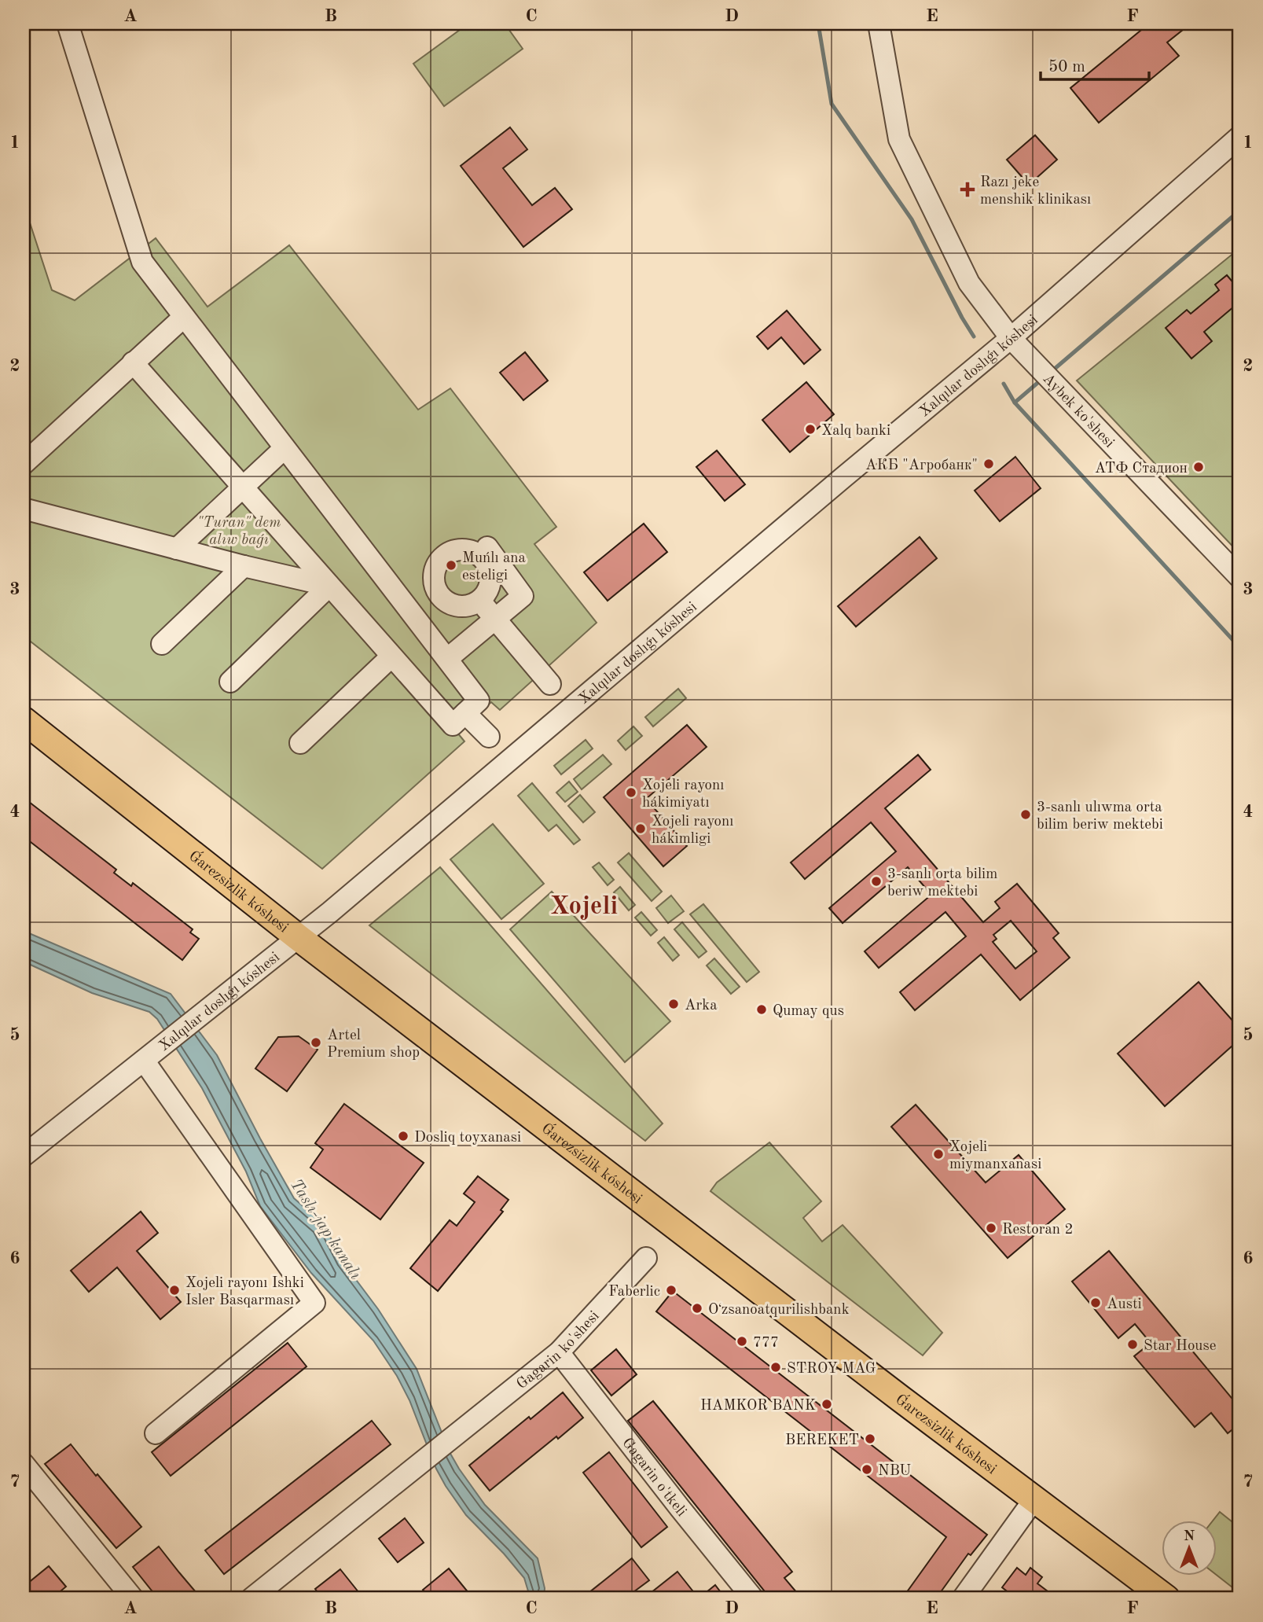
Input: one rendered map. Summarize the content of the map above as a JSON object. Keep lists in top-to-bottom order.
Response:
{
  "streets": {
    "main road": ["Ǵarezsizlik kóshesi"],
    "street": [
      "Xalqılar doslıǵı kóshesi",
      "Aybek ko'shesi",
      "Gagarin ko'shesi",
      "Gagarin o'tkeli"
    ]
  },
  "crossings": [
    ["Xalqılar doslıǵı kóshesi", "Aybek ko'shesi"],
    ["Xalqılar doslıǵı kóshesi", "Ǵarezsizlik kóshesi"],
    ["Gagarin ko'shesi", "Gagarin o'tkeli"]
  ],
  "districts": ["Xojeli"],
  "water": ["Taslı-jap kanalı"],
  "parks": ["\"Turan\" dem alıw baǵı"],
  "places": {
    "health": ["Razı jeke menshik klinikası"],
    "other": [
      "Xalq banki",
      "АКБ \"Агробанк\"",
      "АТФ Стадион",
      "Muńlı ana esteligi",
      "Xojeli rayonı hákimiyatı",
      "3-sanlı ulıwma orta bilim beriw mektebi",
      "Xojeli rayonı hákimligi",
      "3-sanlı orta bilim beriw mektebi",
      "Arka",
      "Qumay qus",
      "Artel Premium shop",
      "Dosliq toyxanasi",
      "Xojeli miymanxanasi",
      "Restoran 2",
      "Xojeli rayonı Ishki Isler Basqarması",
      "Faberlic",
      "Austi",
      "Oʻzsanoatqurilishbank",
      "777",
      "Star House",
      "STROY MAG",
      "HAMKOR BANK",
      "BEREKET",
      "NBU"
    ]
  },
  "scale_bar": "50 m",
  "north": "top",
  "grid": {
    "columns": [
      "A",
      "B",
      "C",
      "D",
      "E",
      "F"
    ],
    "rows": [
      "1",
      "2",
      "3",
      "4",
      "5",
      "6",
      "7"
    ]
  }
}
